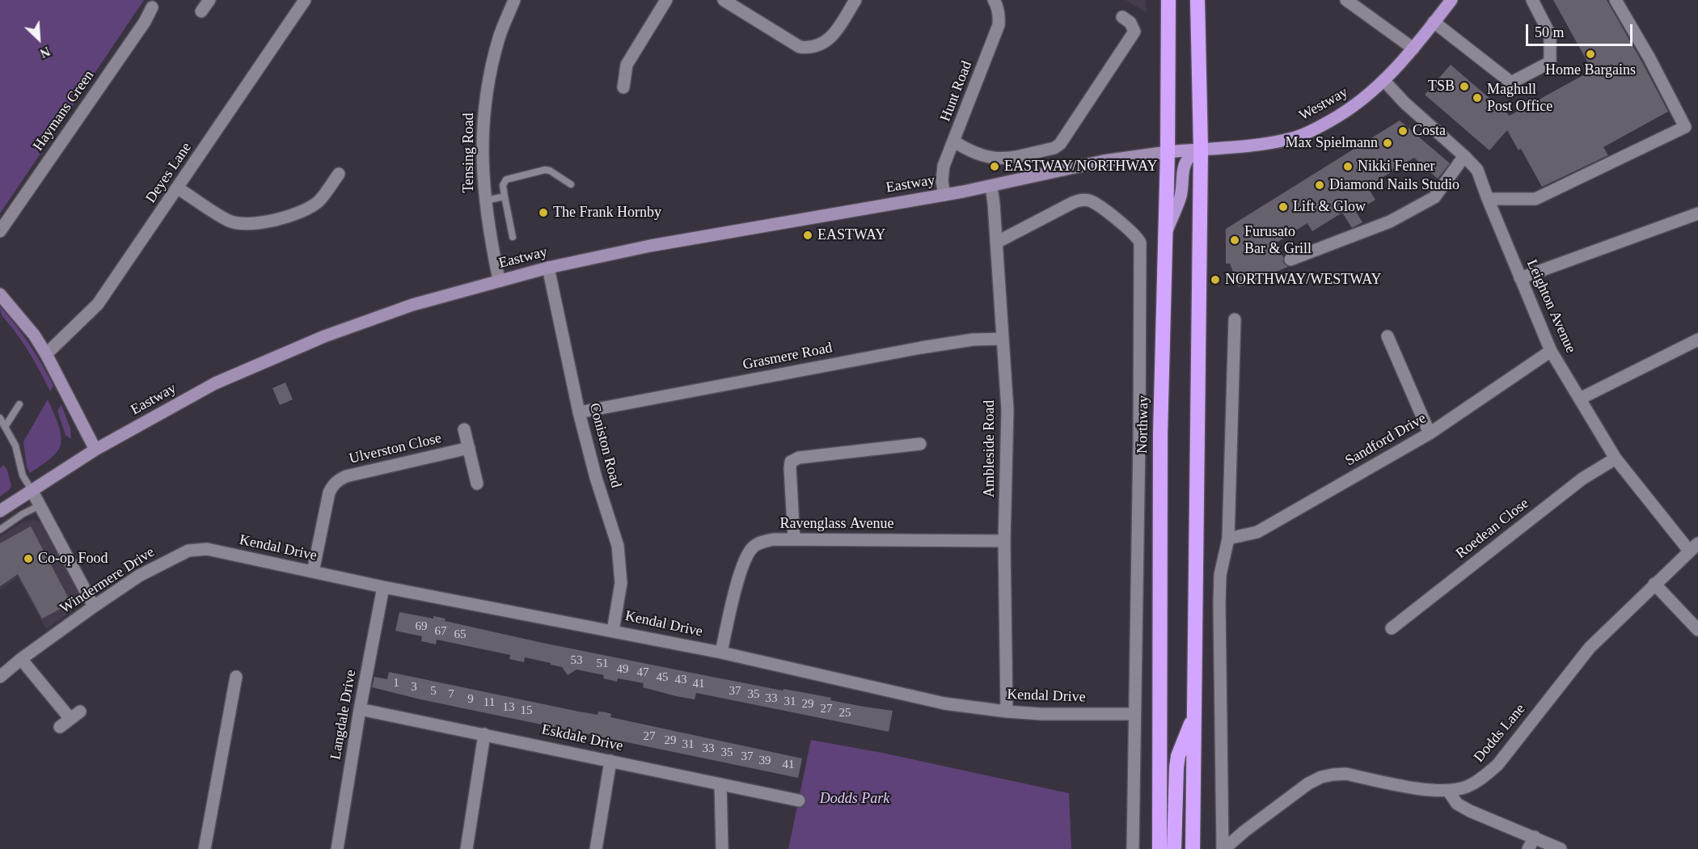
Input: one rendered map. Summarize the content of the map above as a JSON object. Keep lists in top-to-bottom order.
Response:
{
  "streets": {
    "highway": ["Northway"],
    "main road": ["Westway"],
    "street": [
      "Hunt Road",
      "Haymans Green",
      "Tensing Road",
      "Deyes Lane",
      "Eastway",
      "Leighton Avenue",
      "Grasmere Road",
      "Sandford Drive",
      "Coniston Road",
      "Ulverston Close",
      "Ambleside Road",
      "Ravenglass Avenue",
      "Roedean Close",
      "Kendal Drive",
      "Windermere Drive",
      "Langdale Drive",
      "Dodds Lane",
      "Eskdale Drive"
    ]
  },
  "crossings": [
    ["Hunt Road", "Eastway"],
    ["Westway", "Eastway"],
    ["Westway", "Leighton Avenue"],
    ["Westway", "Northway"],
    ["Tensing Road", "Eastway"],
    ["Eastway", "Northway"],
    ["Eastway", "Coniston Road"],
    ["Eastway", "Ambleside Road"],
    ["Leighton Avenue", "Sandford Drive"],
    ["Leighton Avenue", "Roedean Close"],
    ["Leighton Avenue", "Dodds Lane"],
    ["Grasmere Road", "Coniston Road"],
    ["Grasmere Road", "Ambleside Road"],
    ["Northway", "Ambleside Road"],
    ["Northway", "Kendal Drive"],
    ["Coniston Road", "Kendal Drive"],
    ["Ulverston Close", "Kendal Drive"],
    ["Ambleside Road", "Ravenglass Avenue"],
    ["Ambleside Road", "Kendal Drive"],
    ["Ravenglass Avenue", "Kendal Drive"],
    ["Kendal Drive", "Windermere Drive"],
    ["Kendal Drive", "Langdale Drive"],
    ["Langdale Drive", "Eskdale Drive"]
  ],
  "parks": ["Dodds Park"],
  "places": [
    "Home Bargains",
    "TSB",
    "Maghull Post Office",
    "Costa",
    "Max Spielmann",
    "EASTWAY/NORTHWAY",
    "Nikki Fenner",
    "Diamond Nails Studio",
    "Lift & Glow",
    "The Frank Hornby",
    "EASTWAY",
    "Furusato Bar & Grill",
    "NORTHWAY/WESTWAY",
    "Co-op Food"
  ],
  "house_numbers": [
    "69",
    "67",
    "65",
    "53",
    "51",
    "49",
    "47",
    "45",
    "43",
    "1",
    "41",
    "3",
    "5",
    "37",
    "7",
    "35",
    "33",
    "9",
    "31",
    "11",
    "29",
    "13",
    "27",
    "15",
    "25",
    "27",
    "29",
    "31",
    "33",
    "35",
    "37",
    "39",
    "41"
  ],
  "scale_bar": "50 m",
  "north": "bottom right"
}
